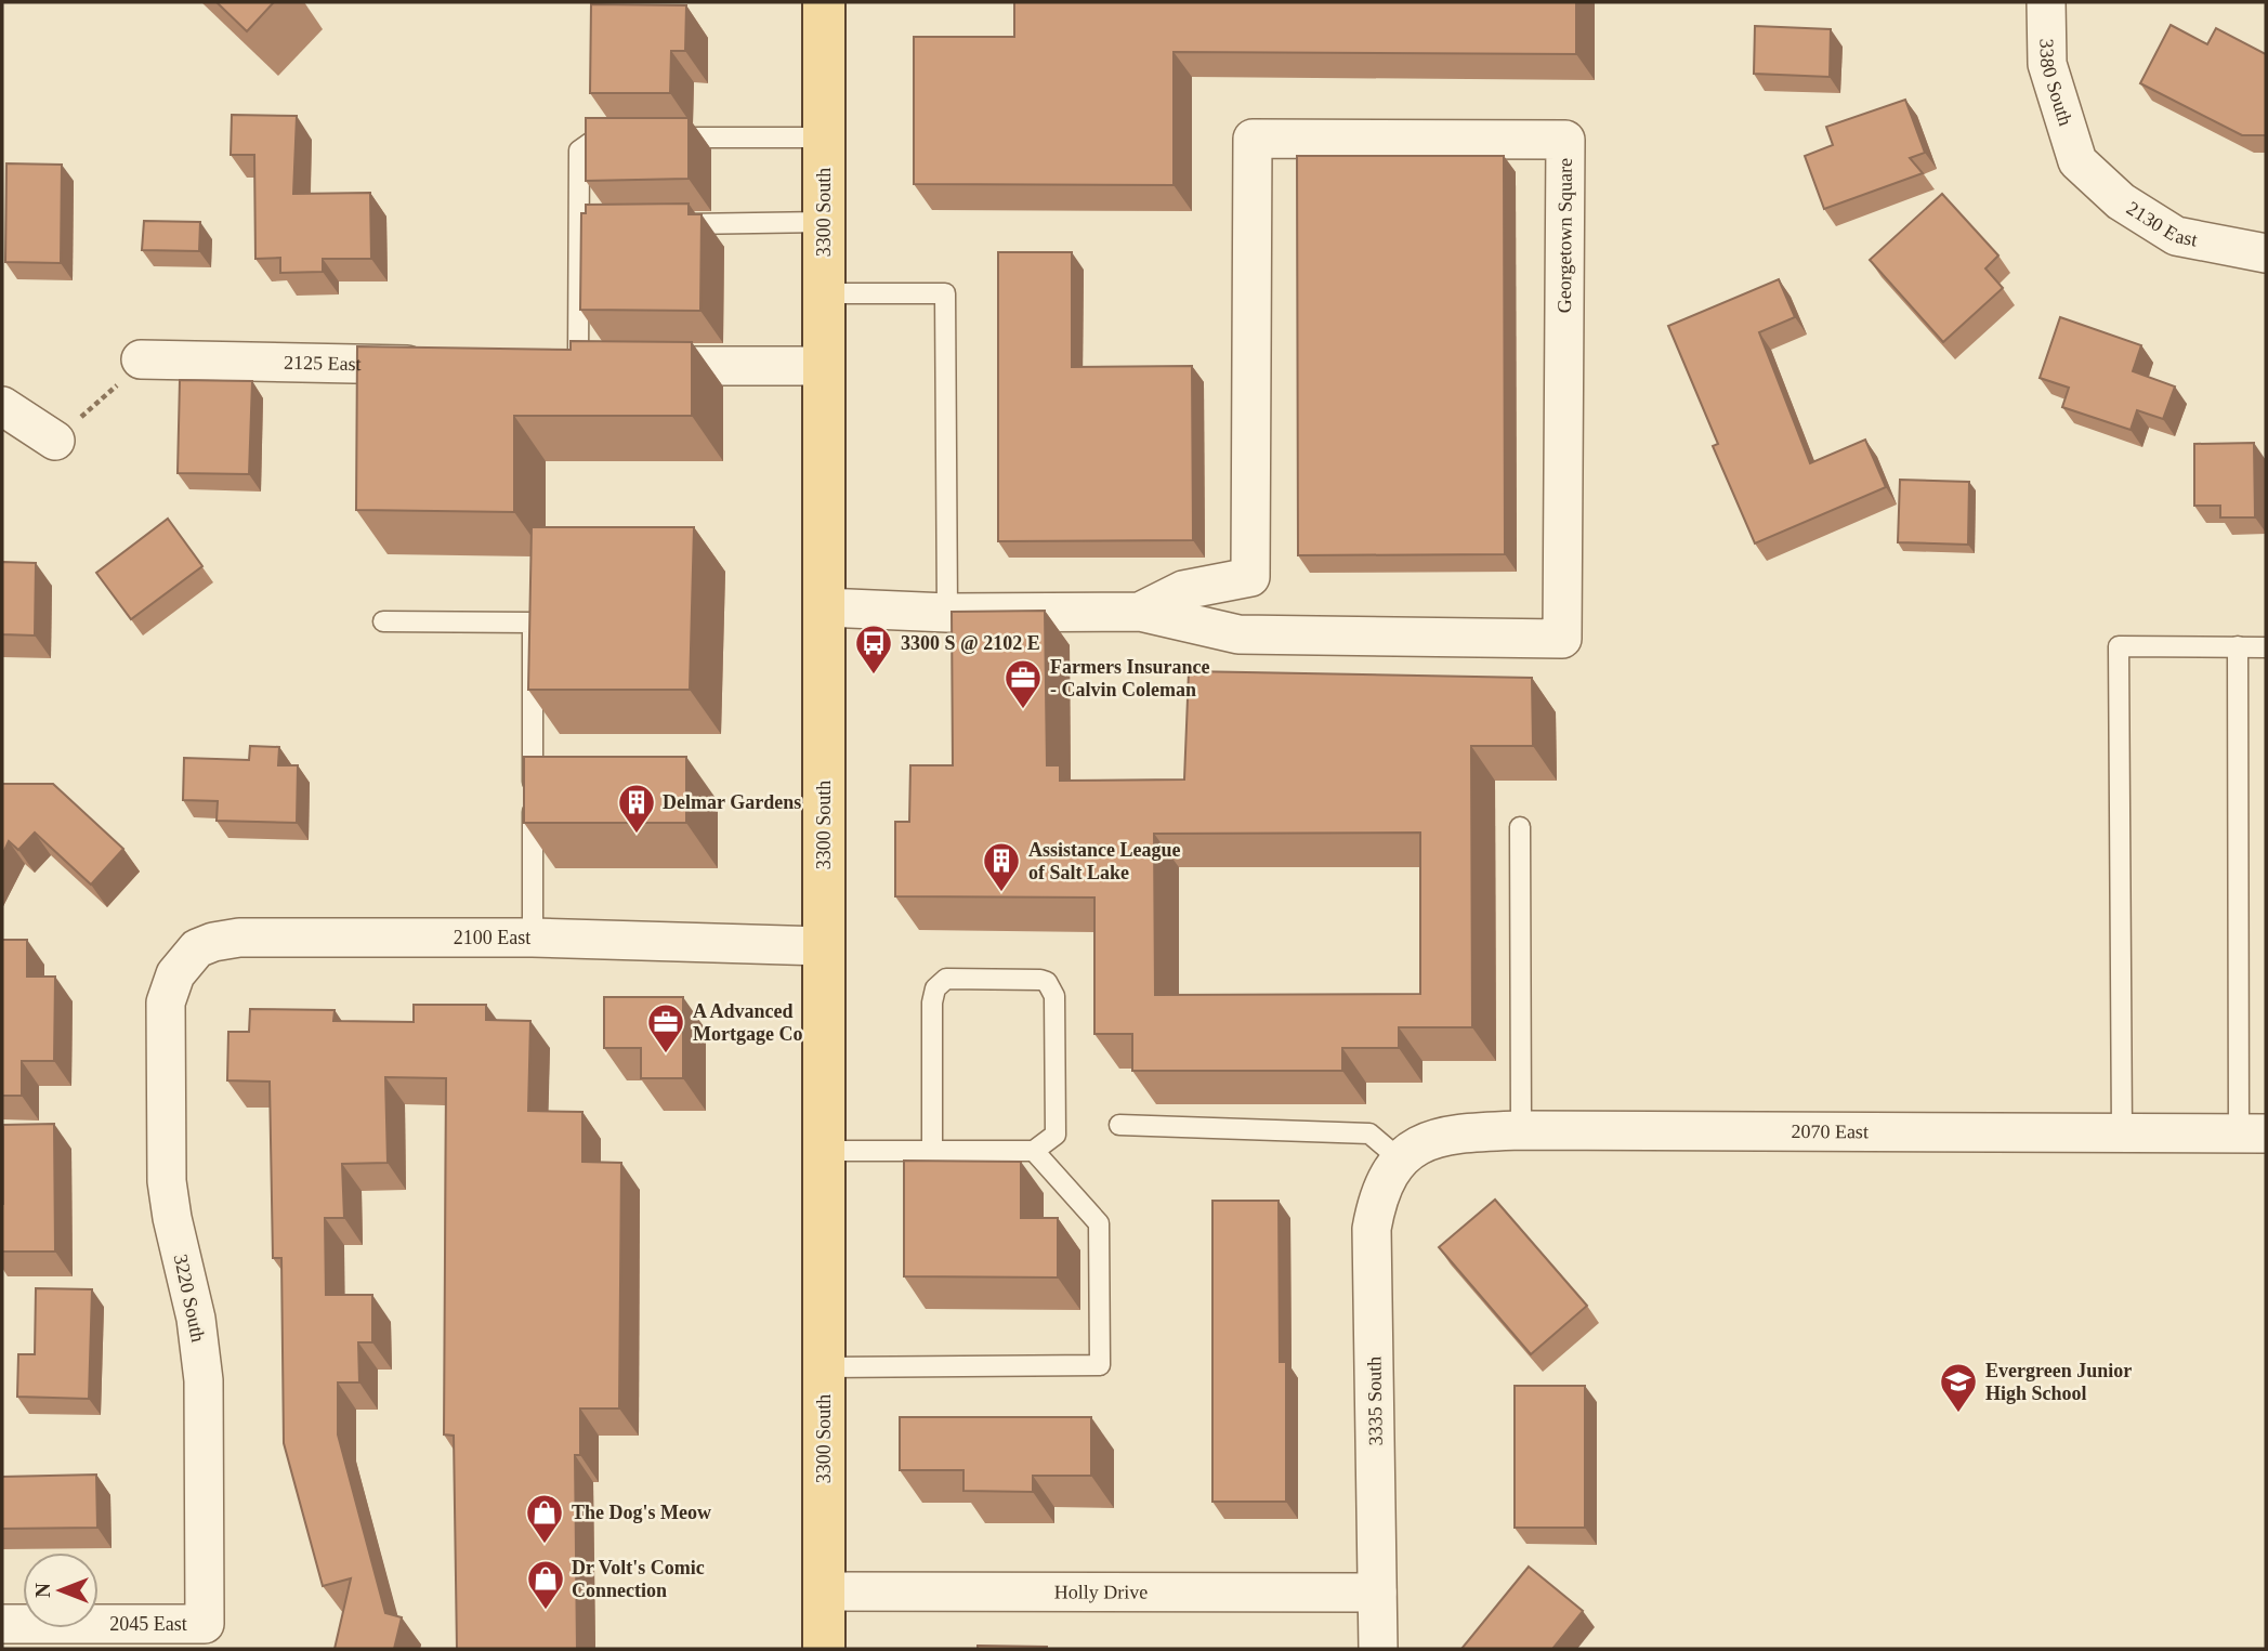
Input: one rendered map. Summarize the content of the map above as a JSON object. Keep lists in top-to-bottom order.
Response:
{
  "streets": {
    "main road": ["3300 South"],
    "street": [
      "3380 South",
      "2130 East",
      "Georgetown Square",
      "2125 East",
      "2100 East",
      "2070 East",
      "3220 South",
      "3335 South",
      "Holly Drive",
      "2045 East"
    ]
  },
  "crossings": [
    ["3380 South", "2130 East"],
    ["3300 South", "Georgetown Square"],
    ["3300 South", "2100 East"],
    ["3300 South", "Holly Drive"],
    ["2100 East", "3220 South"],
    ["2070 East", "3335 South"],
    ["3220 South", "2045 East"],
    ["3335 South", "Holly Drive"]
  ],
  "places": {
    "bus stop": ["3300 S @ 2102 E"],
    "office": ["Farmers Insurance - Calvin Coleman", "A Advanced Mortgage Co"],
    "building": ["Delmar Gardens", "Assistance League of Salt Lake"],
    "school or university": ["Evergreen Junior High School"],
    "shop": ["The Dog's Meow", "Dr Volt's Comic Connection"]
  },
  "north": "left"
}
